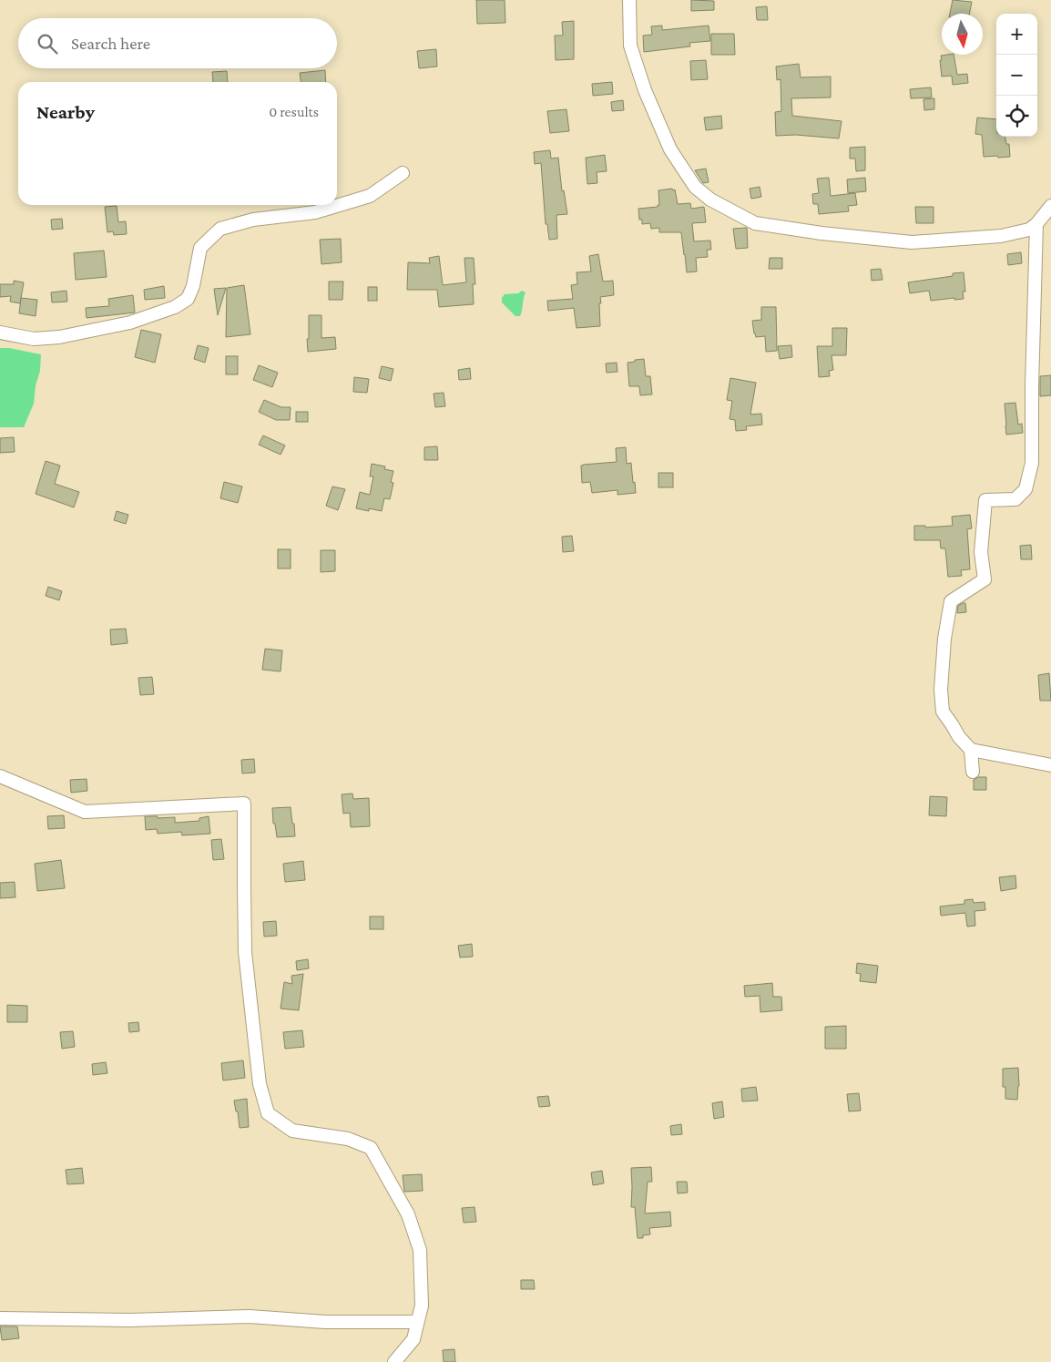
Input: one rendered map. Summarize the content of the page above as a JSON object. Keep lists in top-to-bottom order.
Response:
{
  "north": "bottom",
  "page": {
    "map_buttons": ["+", "−"],
    "search": "Search here",
    "heading": ["Nearby", "0 results"]
  }
}
